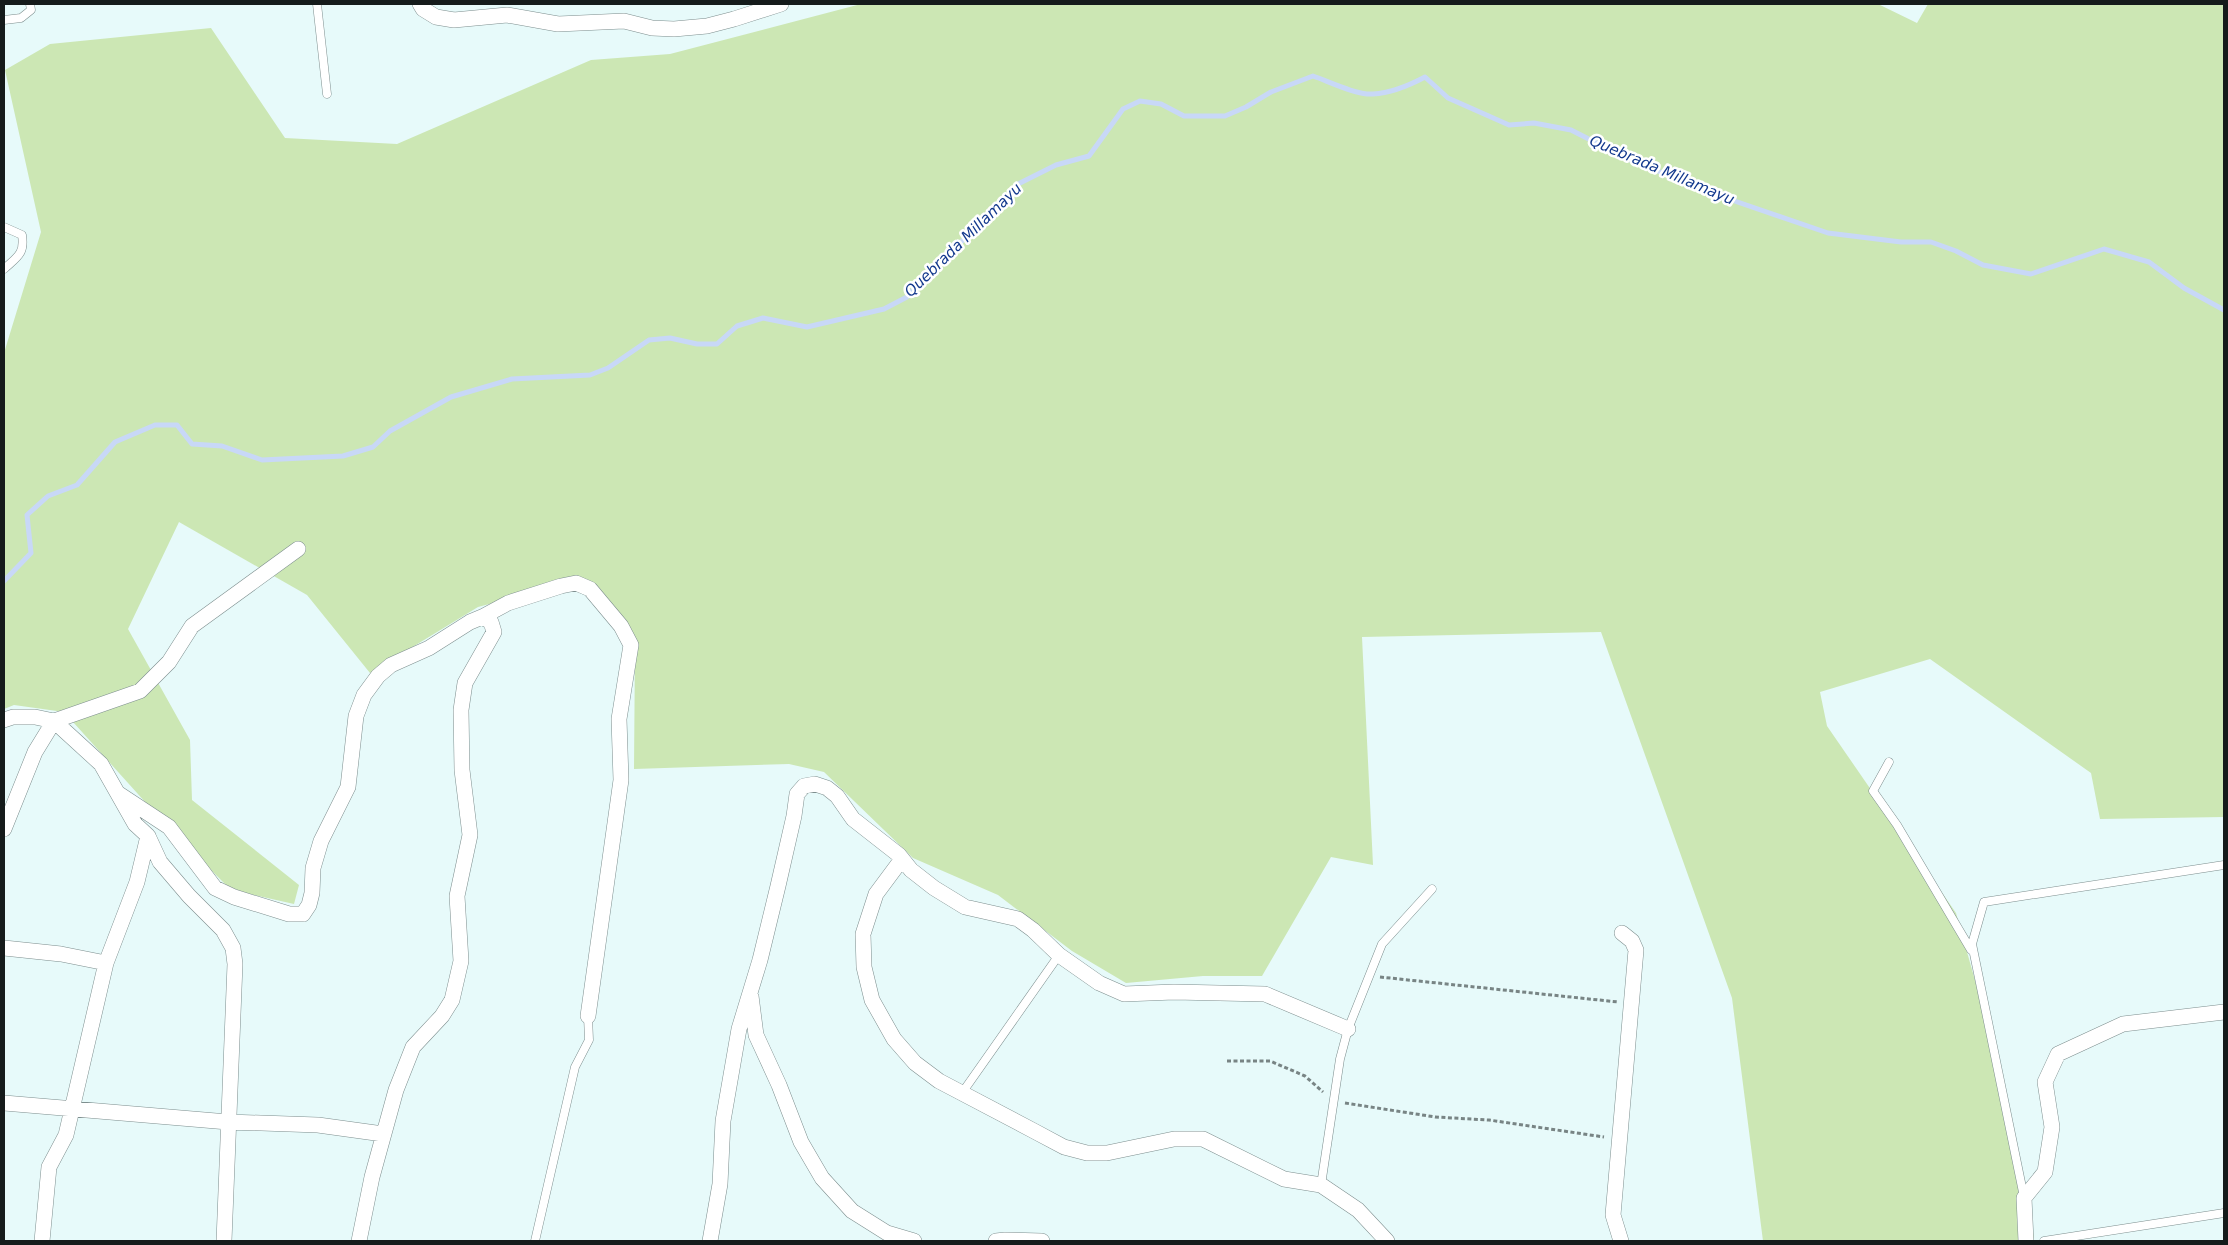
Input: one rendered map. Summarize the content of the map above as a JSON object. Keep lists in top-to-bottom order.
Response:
{
  "water": ["Quebrada Millamayu"]
}
